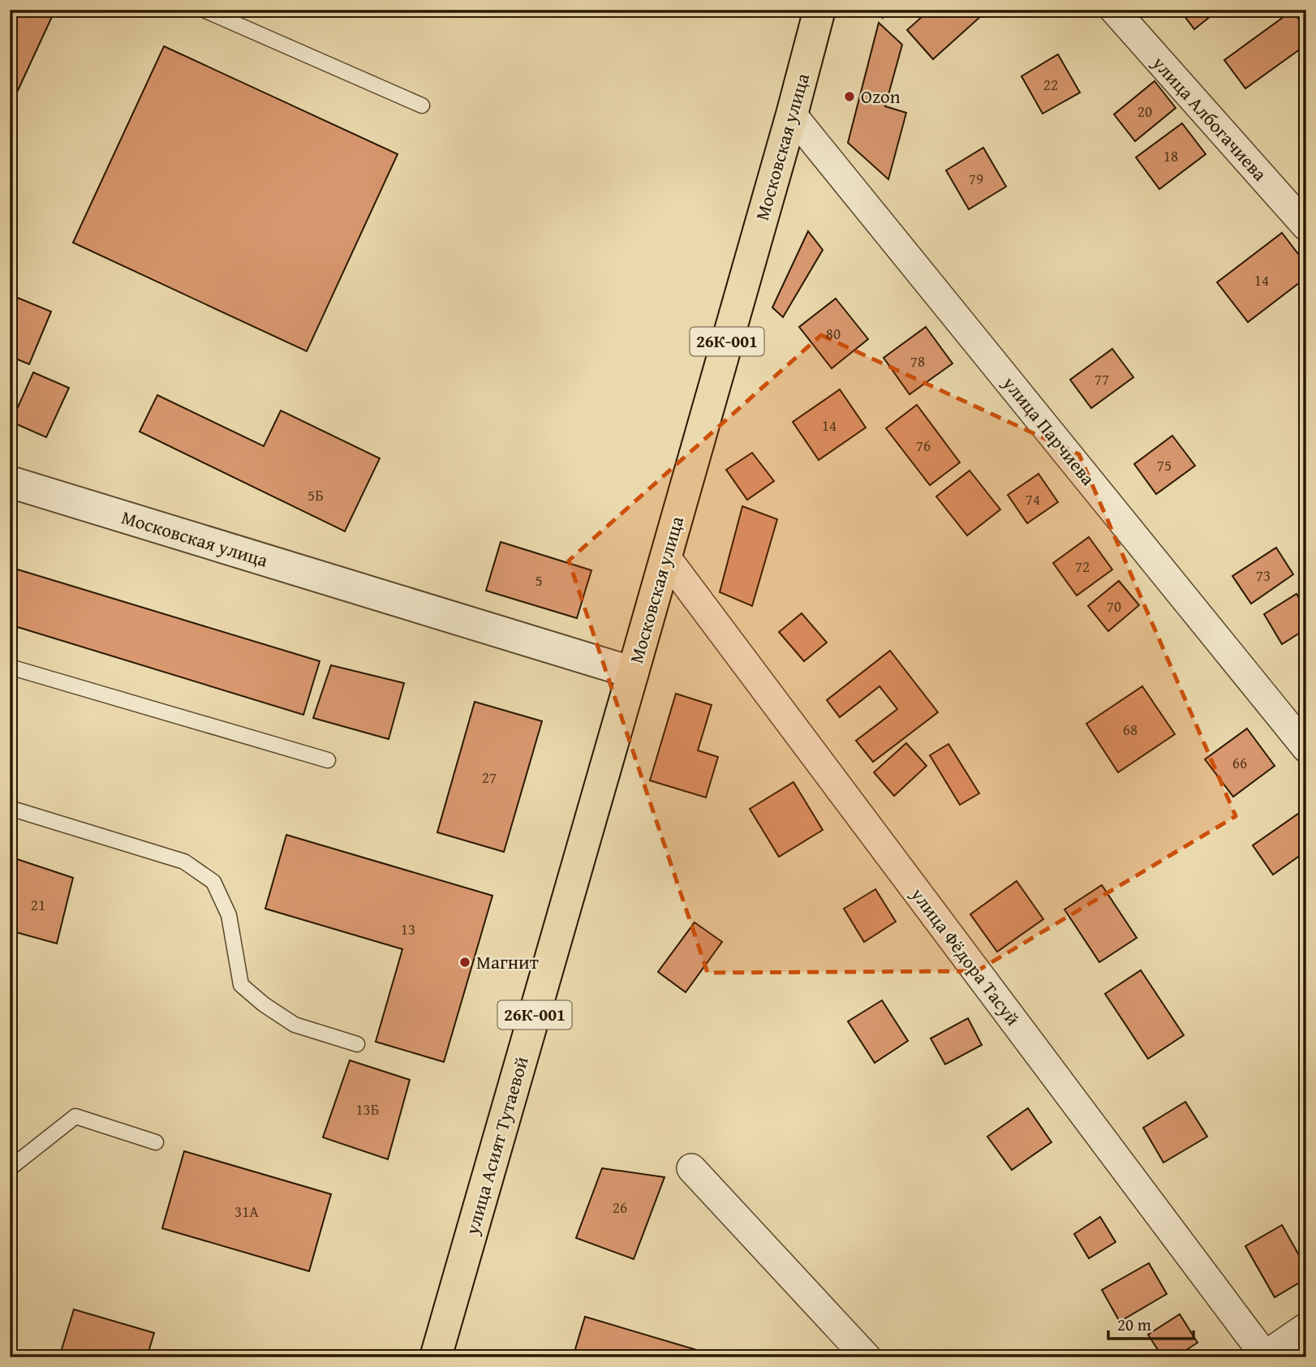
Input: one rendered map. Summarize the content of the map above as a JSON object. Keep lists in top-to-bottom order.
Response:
{
  "streets": {
    "main road": ["Московская улица", "26К-001", "улица Асият Тутаевой"],
    "street": ["улица Албогачиева", "улица Парчиева", "улица Фёдора Тасуй"]
  },
  "crossings": [
    ["Московская улица", "улица Парчиева"],
    ["Московская улица", "улица Фёдора Тасуй"],
    ["Московская улица", "улица Асият Тутаевой"]
  ],
  "places": ["Ozon", "Магнит"],
  "house_numbers": [
    "22",
    "20",
    "18",
    "79",
    "14",
    "80",
    "78",
    "77",
    "14",
    "76",
    "75",
    "5Б",
    "74",
    "72",
    "73",
    "5",
    "70",
    "68",
    "66",
    "27",
    "21",
    "13",
    "13Б",
    "26",
    "31А"
  ],
  "scale_bar": "20 m"
}
